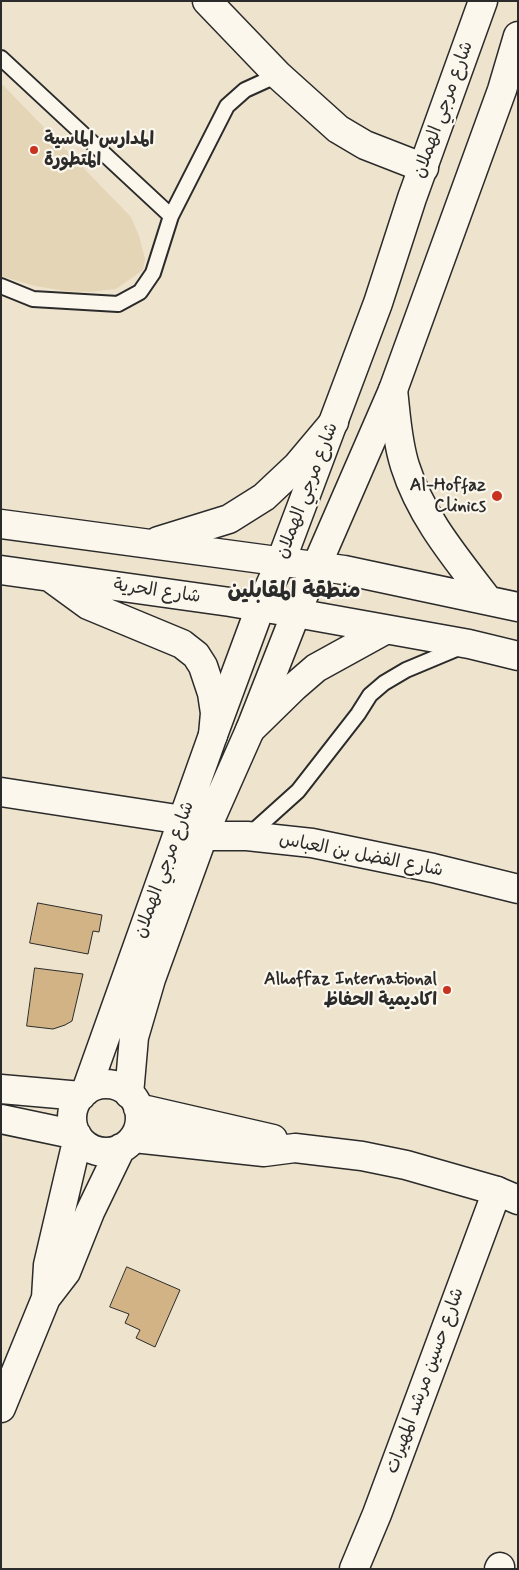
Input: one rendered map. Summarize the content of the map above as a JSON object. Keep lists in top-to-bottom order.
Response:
{
  "streets": {
    "main road": [
      "شارع مرجي الهملان",
      "شارع الحرية",
      "شارع الفضل بن العباس",
      "شارع حسين مرشد المهيرات"
    ]
  },
  "crossings": [
    ["شارع مرجي الهملان", "شارع الحرية"],
    ["شارع مرجي الهملان", "شارع الفضل بن العباس"]
  ],
  "districts": ["منطقة المقابلين"],
  "places": ["المدارس الماسية المتطورة", "Al-Hoffaz Clinics", "Alhoffaz International اكاديمية الحفاظ"]
}
